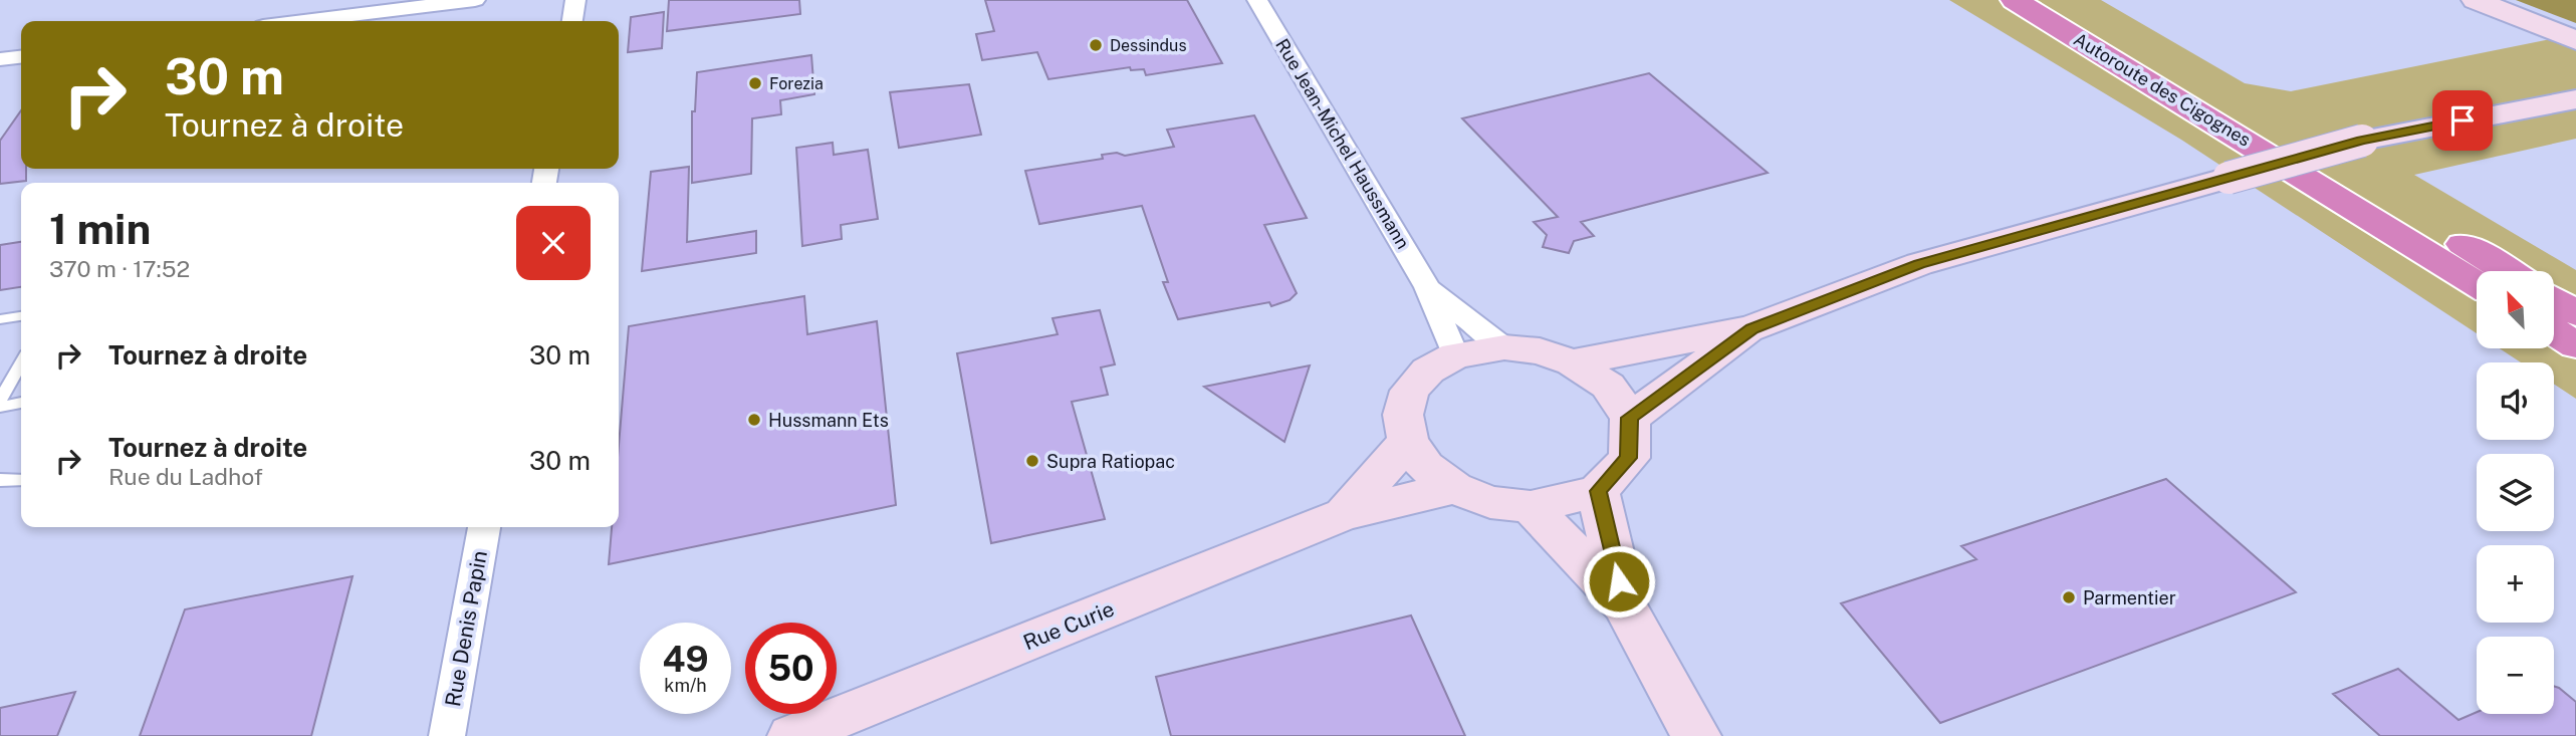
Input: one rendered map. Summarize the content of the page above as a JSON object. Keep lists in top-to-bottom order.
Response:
{
  "streets": {
    "highway": ["Autoroute des Cigognes"],
    "main road": ["Rue Curie"],
    "street": ["Rue Jean-Michel Haussmann", "Rue Denis Papin"]
  },
  "crossings": [
    ["Rue Jean-Michel Haussmann", "Rue Curie"]
  ],
  "places": [
    "Dessindus",
    "Forezia",
    "Hussmann Ets",
    "Supra Ratiopac",
    "Parmentier"
  ],
  "north": "top left",
  "page": {
    "turn": ["30 m", "Tournez à droite"],
    "heading": ["1 min", "370 m · 17:52"],
    "map_buttons": ["+", "−"],
    "list": [
      {
        "name": "Tournez à droite",
        "value": "30 m"
      },
      {
        "name": "Tournez à droite",
        "note": "Rue du Ladhof",
        "value": "30 m"
      }
    ],
    "speed": "49 km/h",
    "limit": "50"
  }
}
